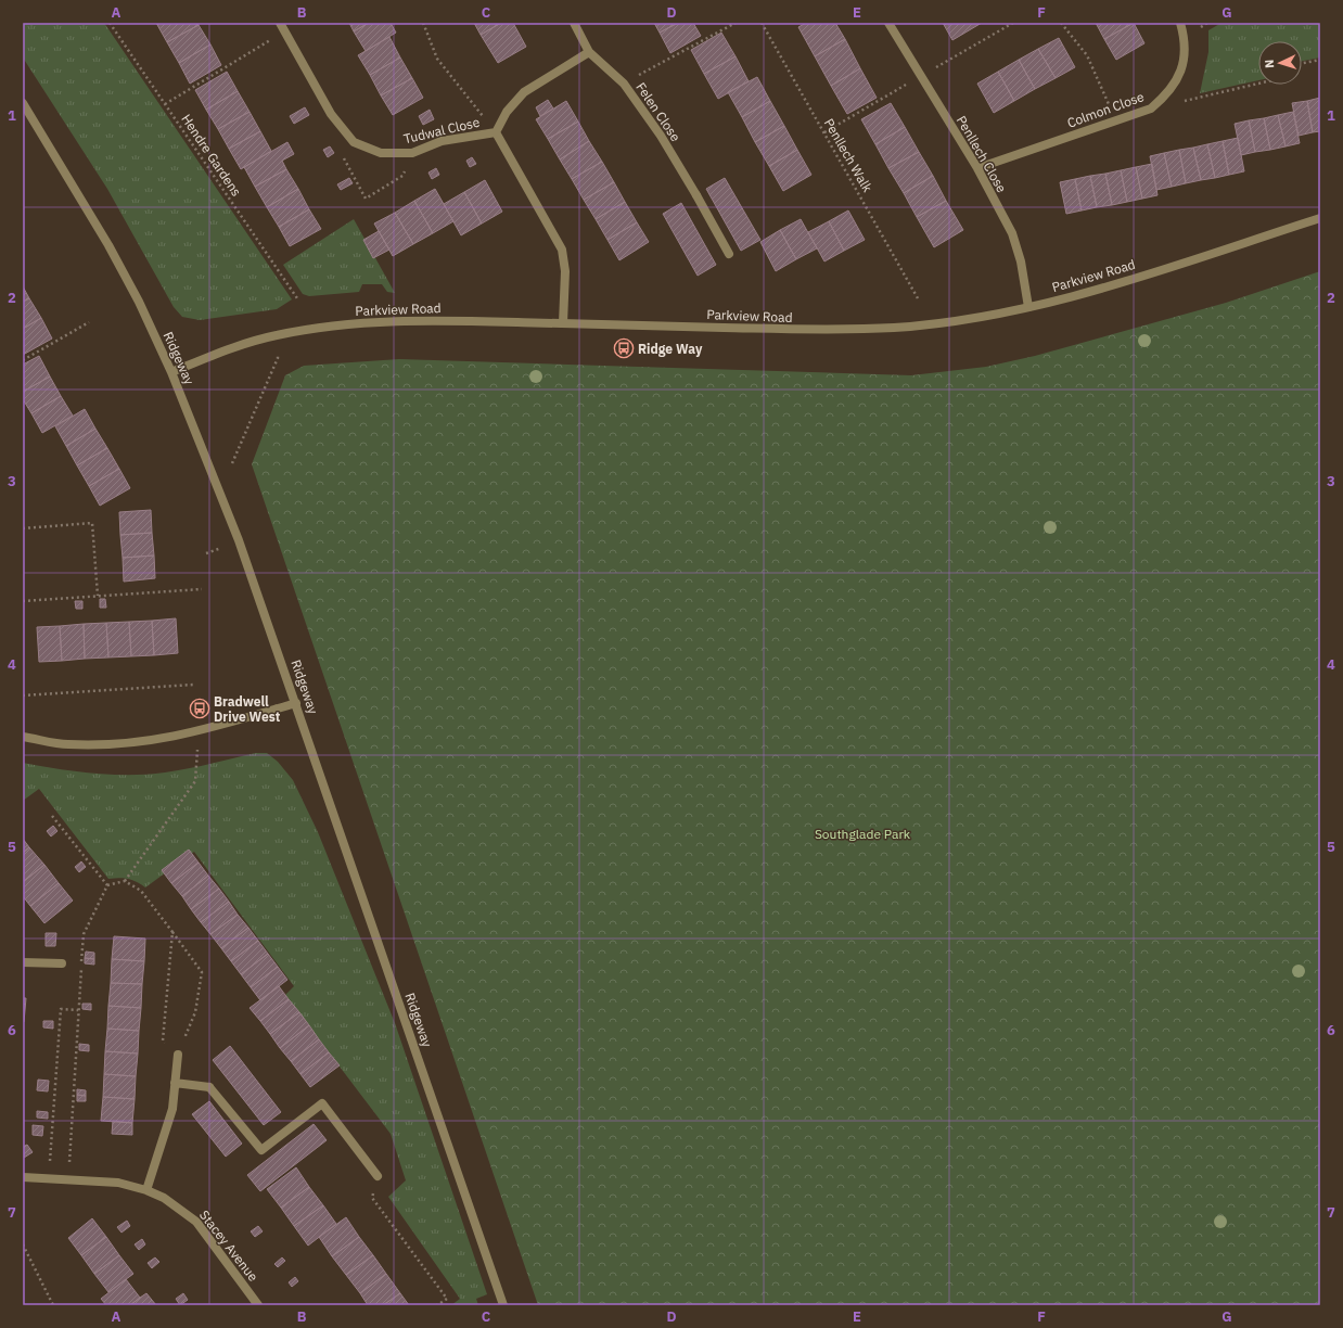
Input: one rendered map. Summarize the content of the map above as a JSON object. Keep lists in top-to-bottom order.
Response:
{
  "streets": {
    "street": [
      "Colmon Close",
      "Felen Close",
      "Tudwal Close",
      "Penllech Close",
      "Parkview Road",
      "Ridgeway",
      "Stacey Avenue"
    ],
    "path": ["Hendre Gardens", "Penllech Walk"]
  },
  "crossings": [
    ["Colmon Close", "Penllech Close"],
    ["Tudwal Close", "Parkview Road"],
    ["Penllech Close", "Parkview Road"],
    ["Parkview Road", "Ridgeway"]
  ],
  "parks": ["Southglade Park"],
  "places": {
    "bus stop": ["Ridge Way", "Bradwell Drive West"]
  },
  "north": "left",
  "grid": {
    "columns": [
      "A",
      "B",
      "C",
      "D",
      "E",
      "F",
      "G"
    ],
    "rows": [
      "1",
      "2",
      "3",
      "4",
      "5",
      "6",
      "7"
    ]
  }
}
